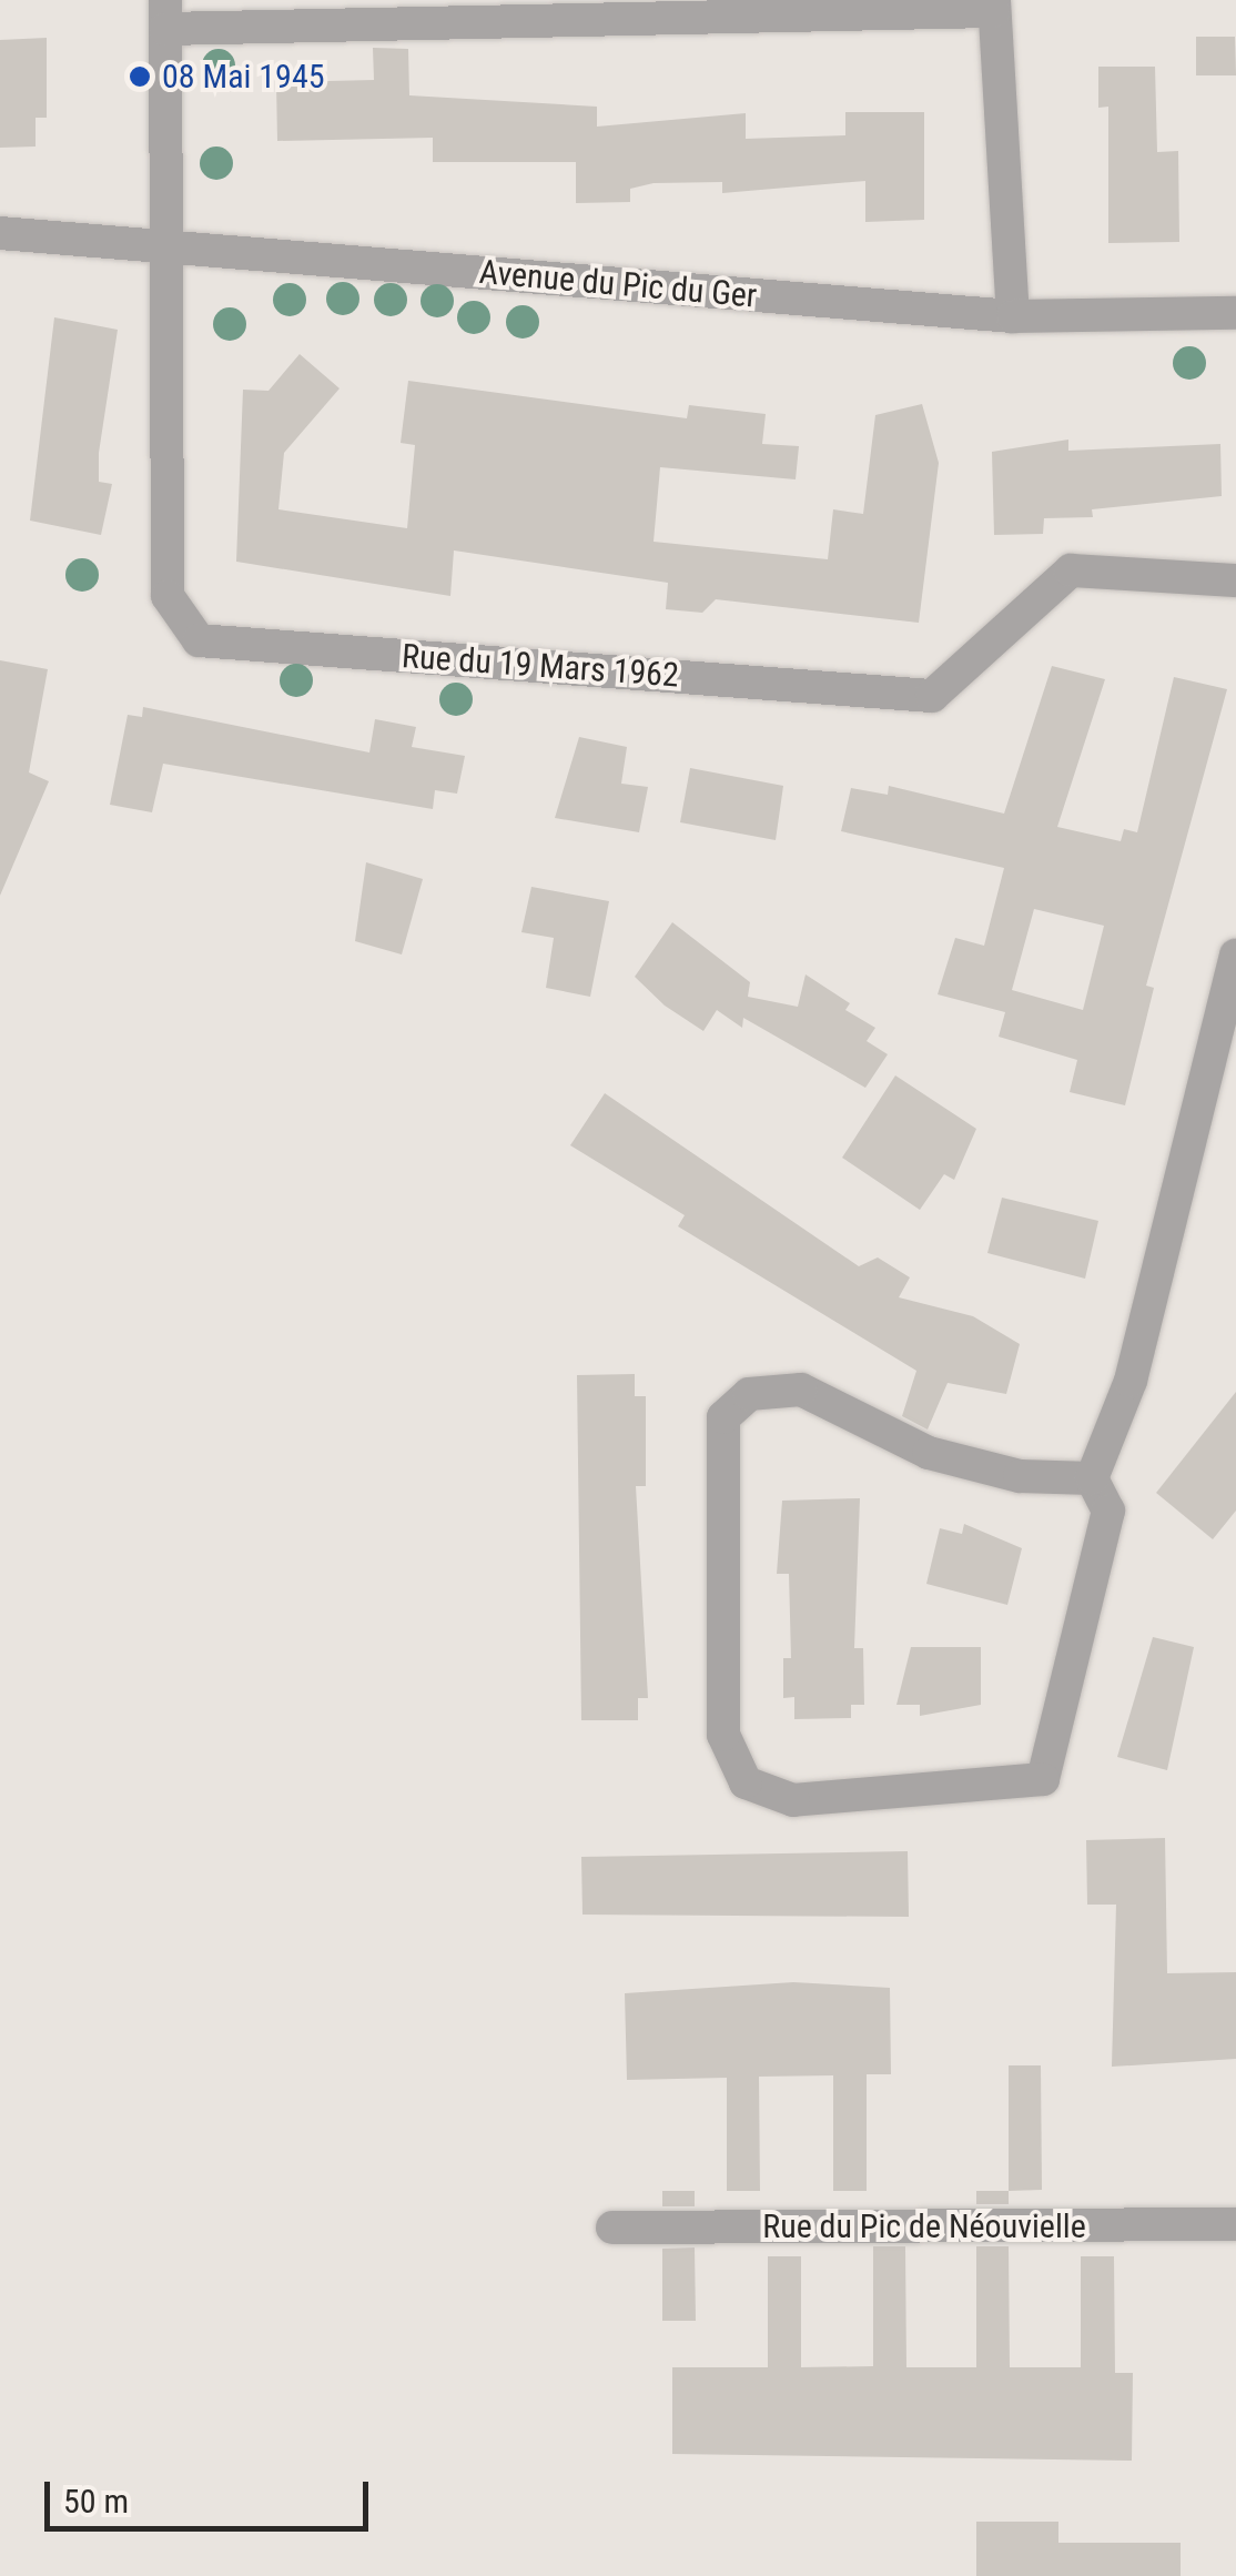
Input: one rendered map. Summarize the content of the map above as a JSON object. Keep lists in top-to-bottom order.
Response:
{
  "streets": {
    "street": ["Avenue du Pic du Ger", "Rue du 19 Mars 1962", "Rue du Pic de Néouvielle"]
  },
  "crossings": [
    ["Avenue du Pic du Ger", "Rue du 19 Mars 1962"]
  ],
  "places": ["08 Mai 1945"],
  "scale_bar": "50 m"
}
